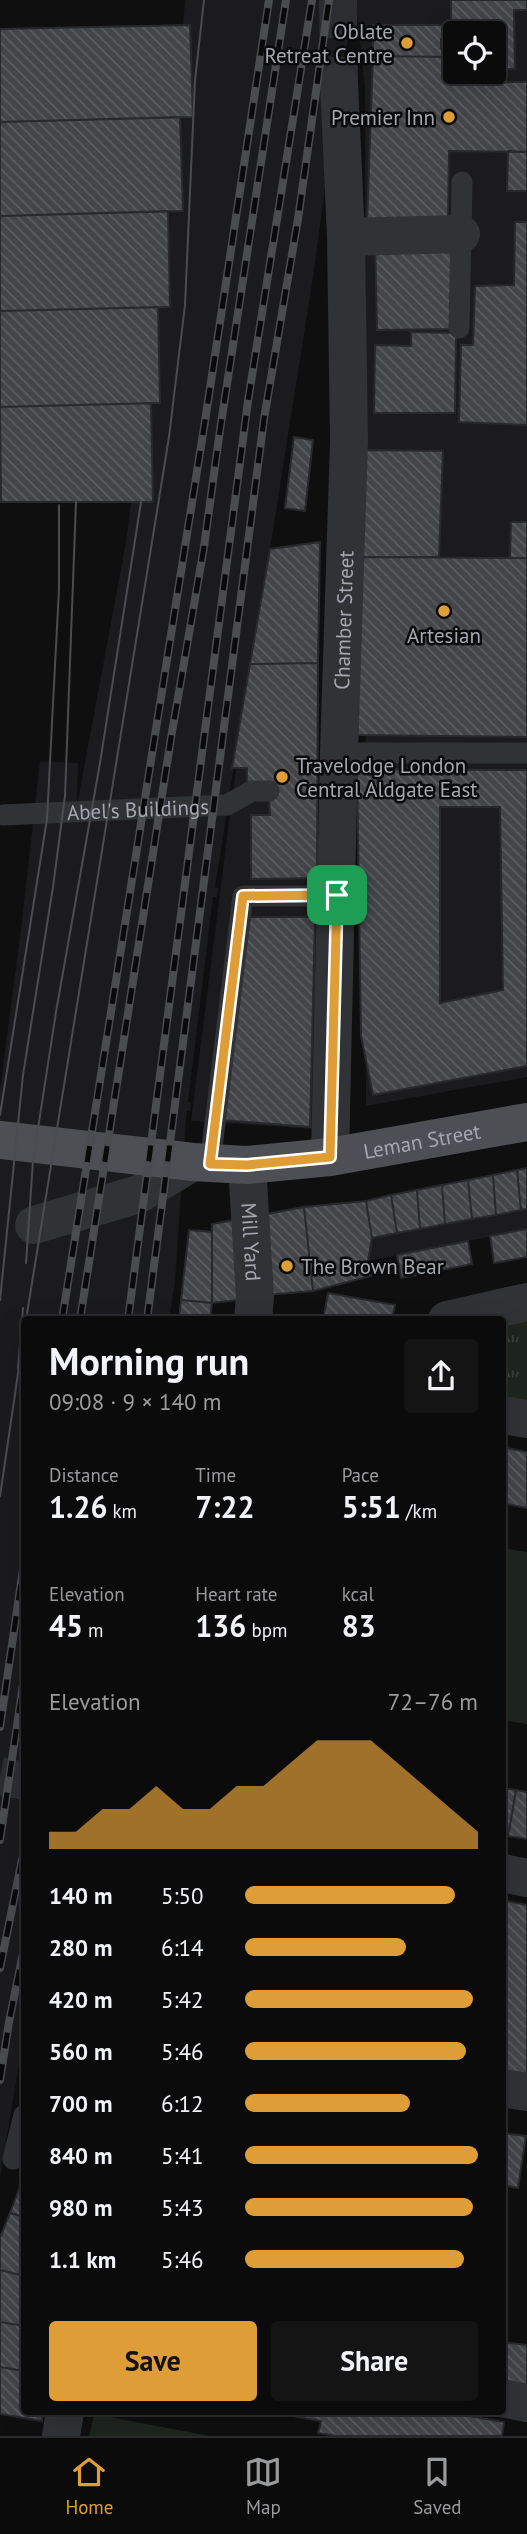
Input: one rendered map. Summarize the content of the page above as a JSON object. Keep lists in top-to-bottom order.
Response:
{
  "streets": {
    "main road": ["Leman Street"],
    "street": ["Chamber Street", "Mill Yard"],
    "lane": ["Abel's Buildings"]
  },
  "crossings": [
    ["Chamber Street", "Leman Street"],
    ["Leman Street", "Mill Yard"]
  ],
  "places": [
    "Oblate Retreat Centre",
    "Premier Inn",
    "Artesian",
    "Travelodge London Central Aldgate East",
    "The Brown Bear"
  ],
  "page": {
    "heading": ["Morning run", "09:08 · 9 × 140 m"],
    "stats": [
      ["Distance", "1.26 km"],
      ["Time", "7:22"],
      ["Pace", "5:51 /km"],
      ["Elevation", "45 m"],
      ["Heart rate", "136 bpm"],
      ["kcal", "83"]
    ],
    "chart": ["Elevation", "72–76 m"],
    "list": [
      {
        "name": "140 m",
        "note": "5:50"
      },
      {
        "name": "280 m",
        "note": "6:14"
      },
      {
        "name": "420 m",
        "note": "5:42"
      },
      {
        "name": "560 m",
        "note": "5:46"
      },
      {
        "name": "700 m",
        "note": "6:12"
      },
      {
        "name": "840 m",
        "note": "5:41"
      },
      {
        "name": "980 m",
        "note": "5:43"
      },
      {
        "name": "1.1 km",
        "note": "5:46"
      }
    ],
    "buttons": ["Save", "Share"],
    "tabs": ["Home", "Map", "Saved"]
  }
}
